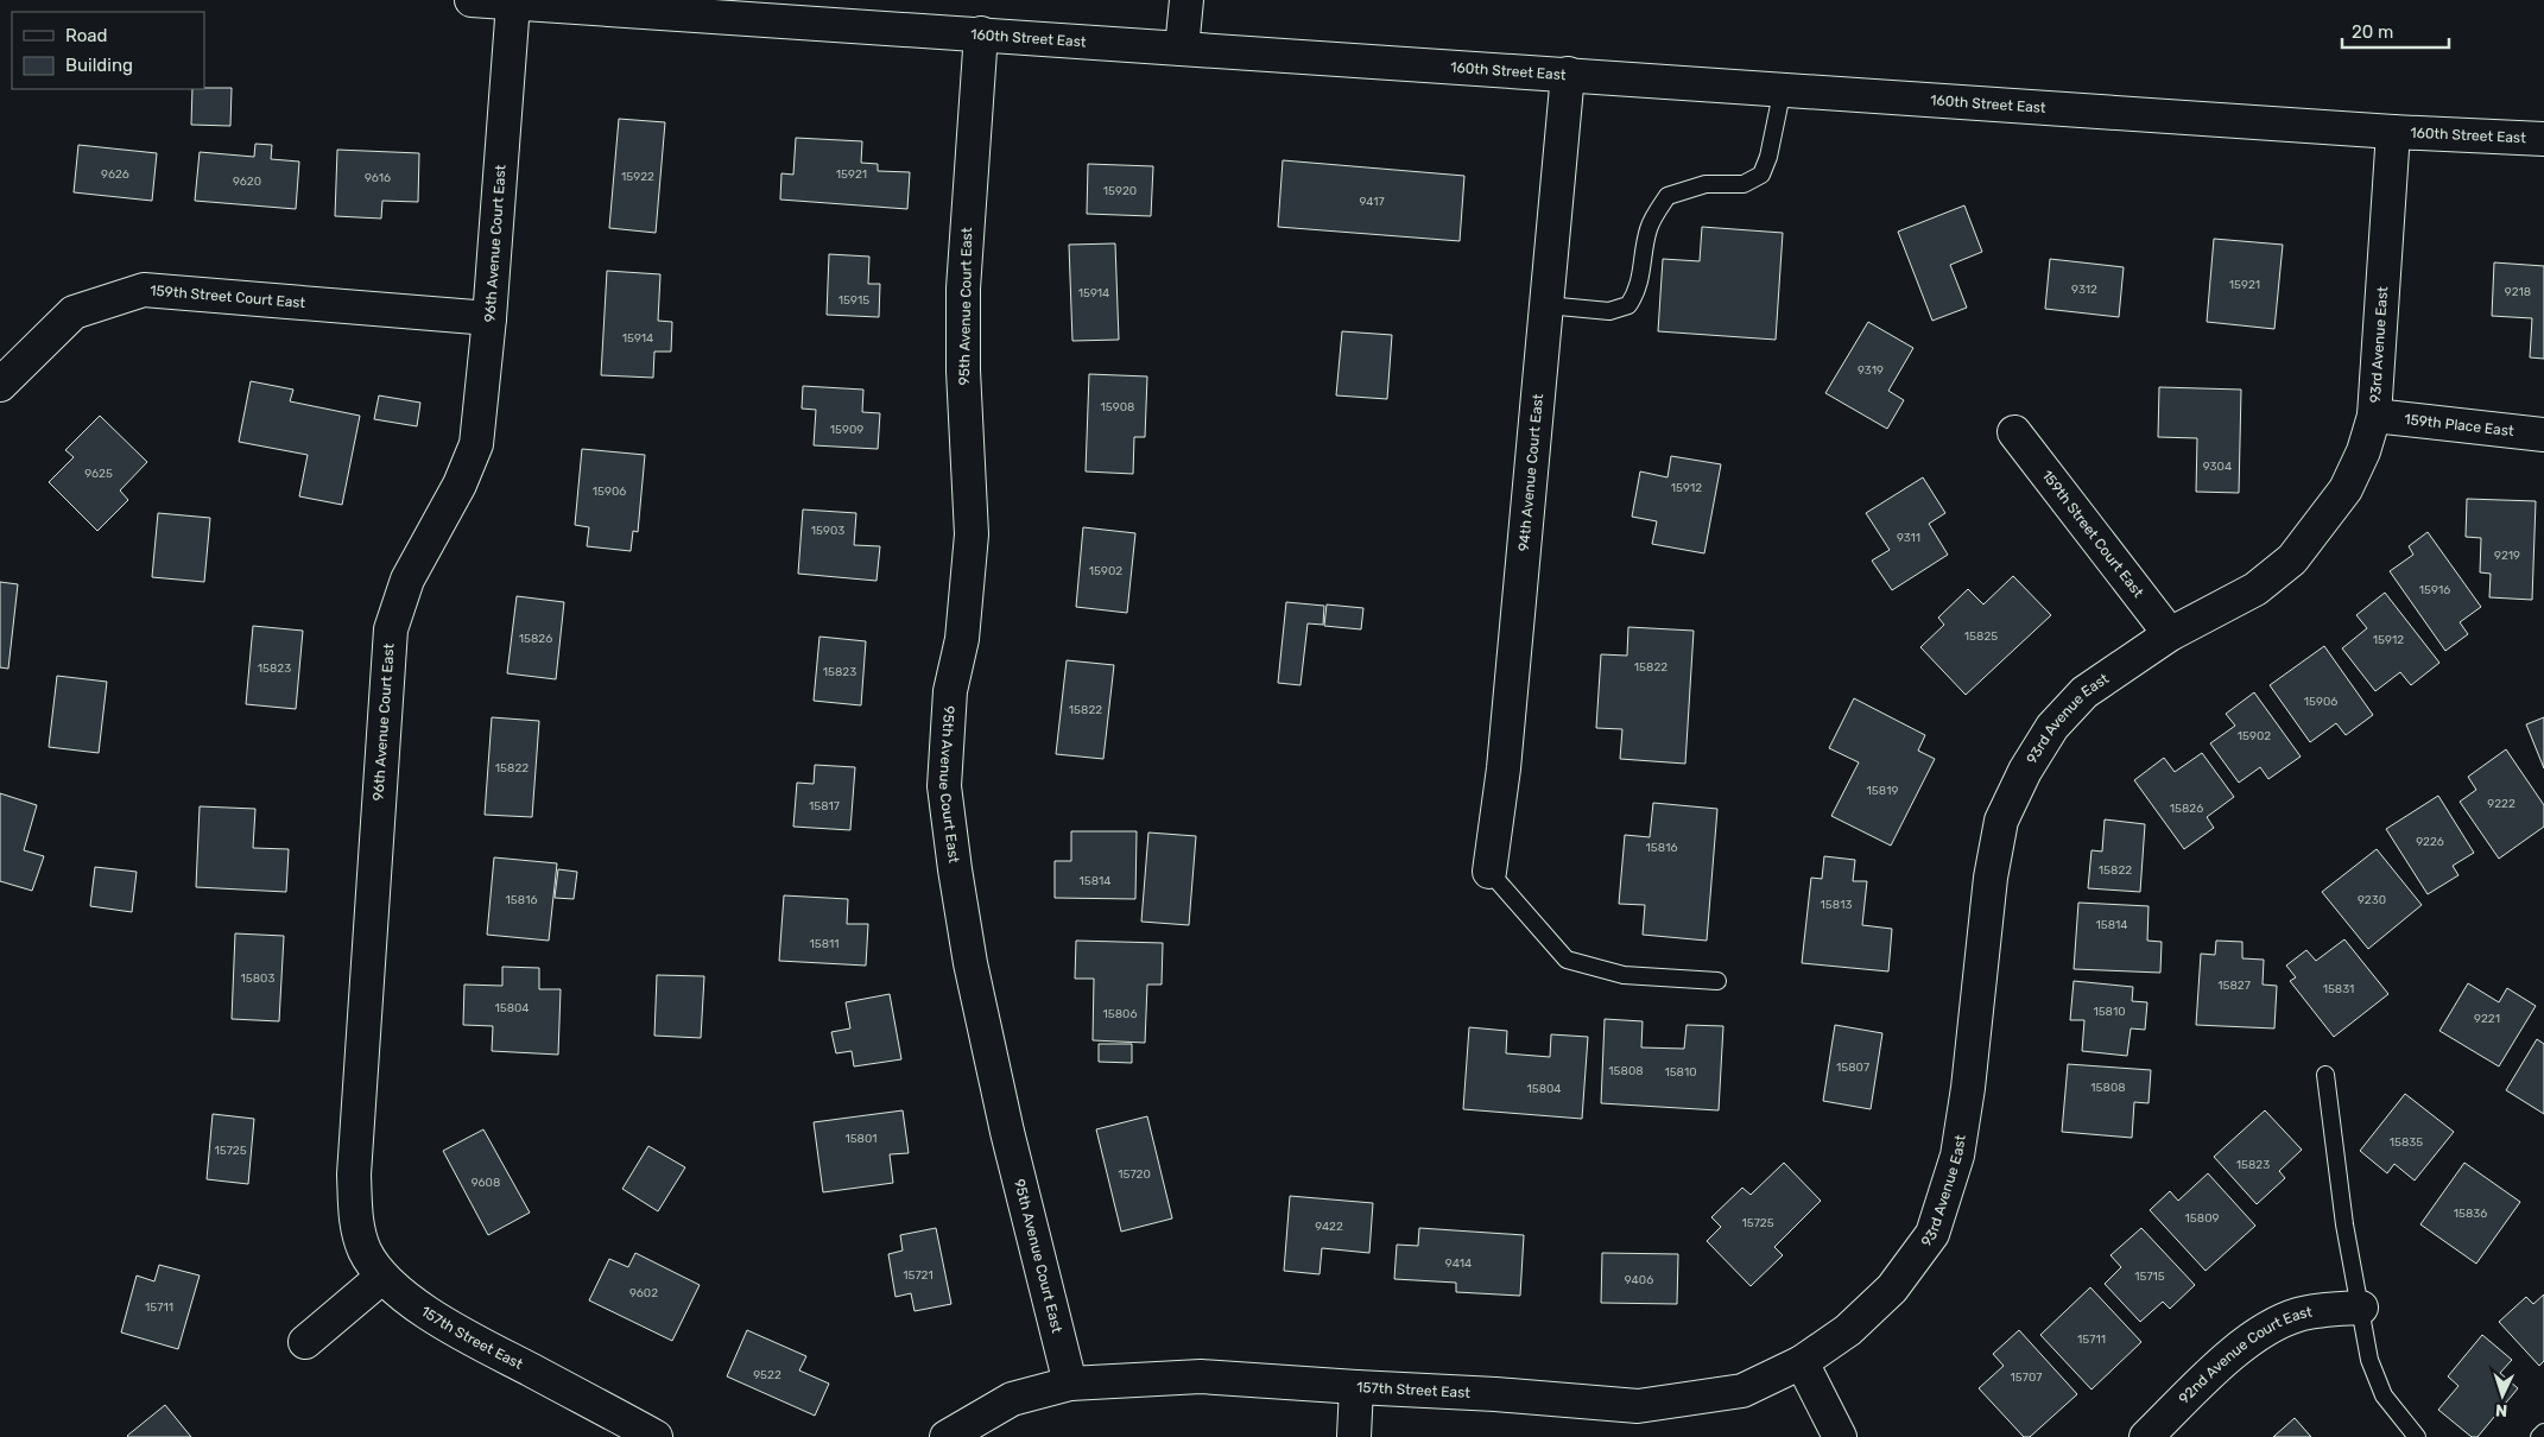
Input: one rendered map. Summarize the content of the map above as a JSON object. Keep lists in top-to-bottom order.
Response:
{
  "streets": {
    "street": [
      "160th Street East",
      "96th Avenue Court East",
      "159th Street Court East",
      "95th Avenue Court East",
      "93rd Avenue East",
      "159th Place East",
      "94th Avenue Court East",
      "157th Street East",
      "92nd Avenue Court East"
    ]
  },
  "crossings": [
    ["160th Street East", "96th Avenue Court East"],
    ["160th Street East", "95th Avenue Court East"],
    ["160th Street East", "93rd Avenue East"],
    ["160th Street East", "94th Avenue Court East"],
    ["96th Avenue Court East", "159th Street Court East"],
    ["96th Avenue Court East", "157th Street East"],
    ["159th Street Court East", "93rd Avenue East"],
    ["95th Avenue Court East", "157th Street East"],
    ["93rd Avenue East", "159th Place East"],
    ["93rd Avenue East", "157th Street East"]
  ],
  "house_numbers": [
    "9626",
    "15921",
    "15922",
    "9616",
    "9620",
    "15920",
    "9417",
    "15921",
    "9312",
    "9218",
    "15914",
    "15915",
    "15914",
    "9319",
    "15908",
    "15909",
    "9304",
    "9625",
    "15912",
    "15906",
    "15903",
    "9311",
    "9219",
    "15902",
    "15916",
    "15825",
    "15826",
    "15912",
    "15822",
    "15823",
    "15823",
    "15906",
    "15822",
    "15902",
    "15822",
    "15819",
    "9222",
    "15817",
    "15826",
    "9226",
    "15816",
    "15822",
    "15814",
    "15816",
    "9230",
    "15813",
    "15814",
    "15811",
    "15803",
    "15827",
    "15831",
    "15804",
    "15810",
    "15806",
    "9221",
    "15807",
    "15808",
    "15810",
    "15808",
    "15804",
    "15801",
    "15835",
    "15725",
    "15823",
    "15720",
    "9608",
    "15836",
    "15809",
    "15725",
    "9422",
    "9414",
    "15721",
    "15715",
    "9406",
    "9602",
    "15711",
    "15711",
    "9522",
    "15707"
  ],
  "legend": ["Road", "Building"],
  "scale_bar": "20 m",
  "north": "bottom"
}
